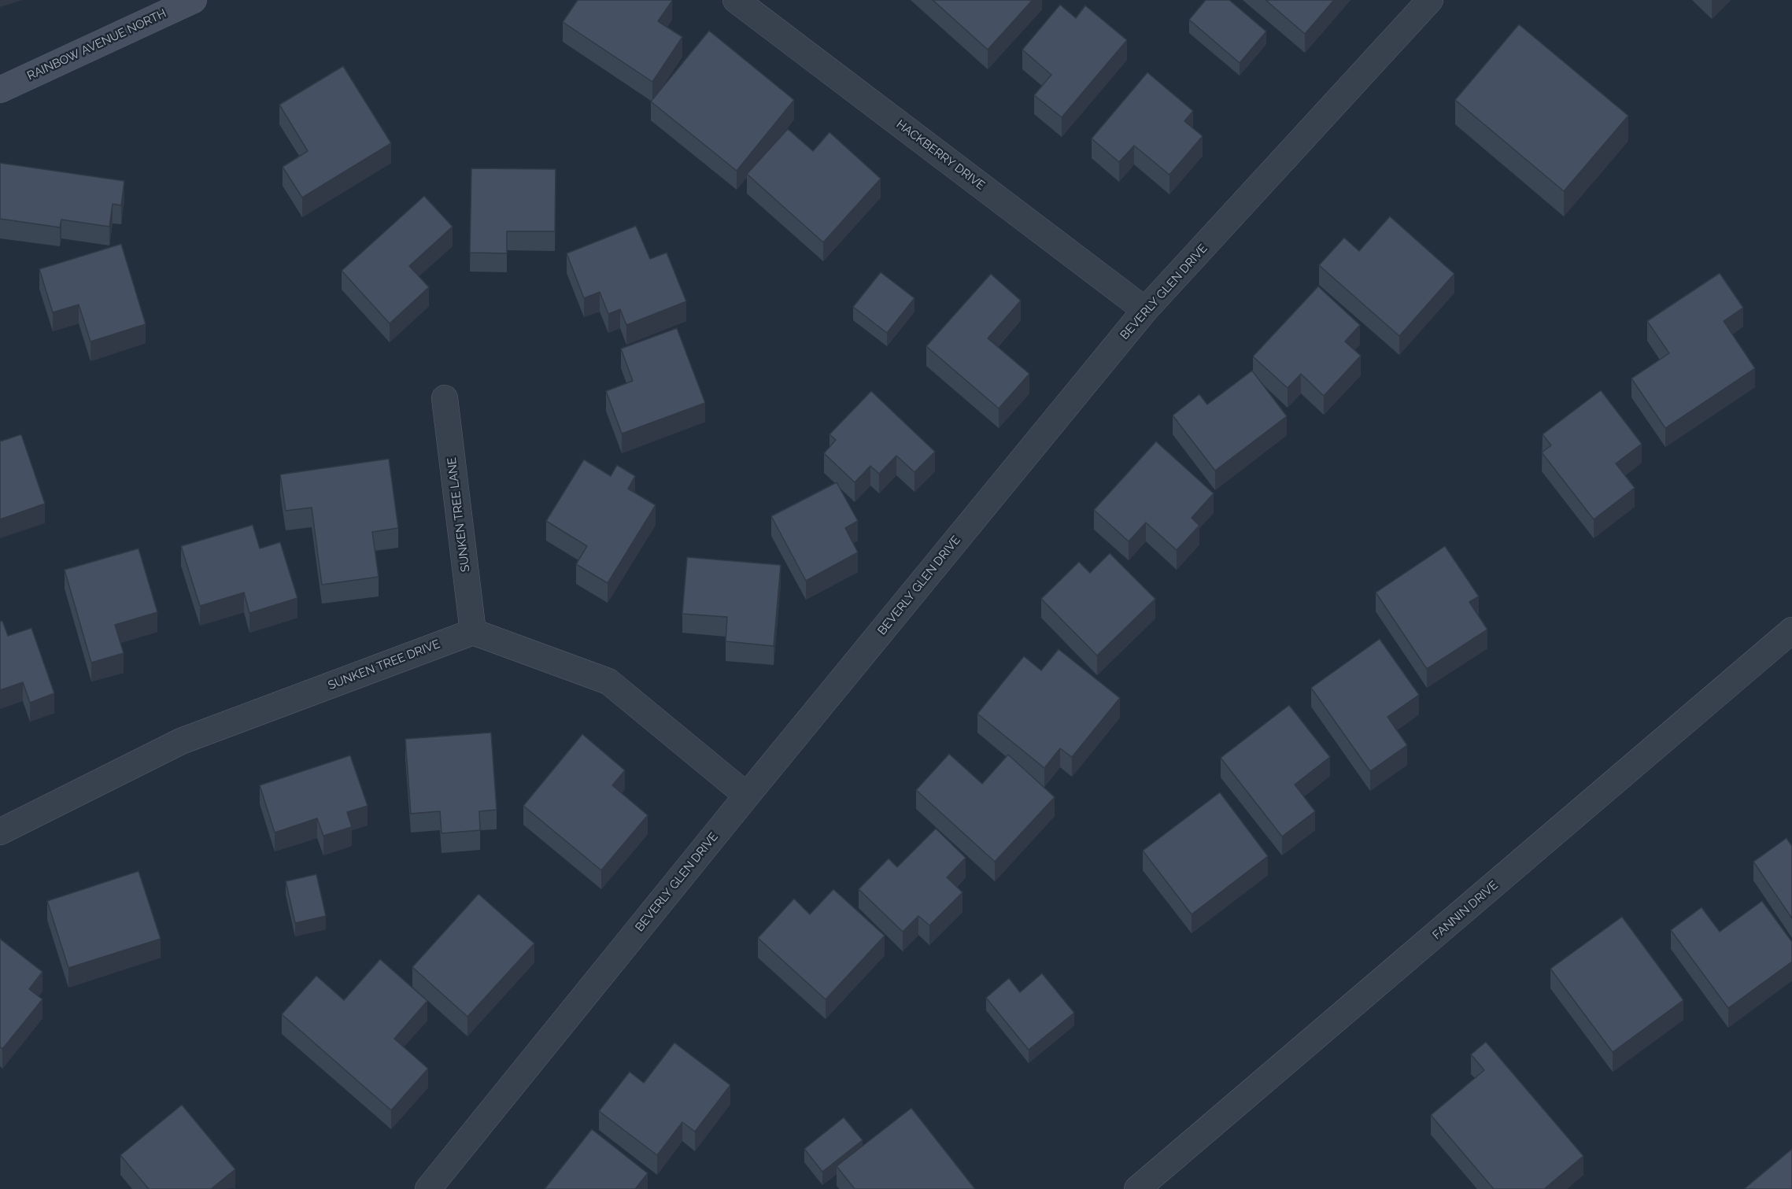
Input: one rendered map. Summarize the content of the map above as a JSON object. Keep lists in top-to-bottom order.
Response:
{
  "streets": {
    "street": [
      "RAINBOW AVENUE NORTH",
      "HACKBERRY DRIVE",
      "BEVERLY GLEN DRIVE",
      "SUNKEN TREE LANE",
      "SUNKEN TREE DRIVE",
      "FANNIN DRIVE"
    ]
  },
  "crossings": [
    ["HACKBERRY DRIVE", "BEVERLY GLEN DRIVE"],
    ["SUNKEN TREE LANE", "SUNKEN TREE DRIVE"]
  ]
}
